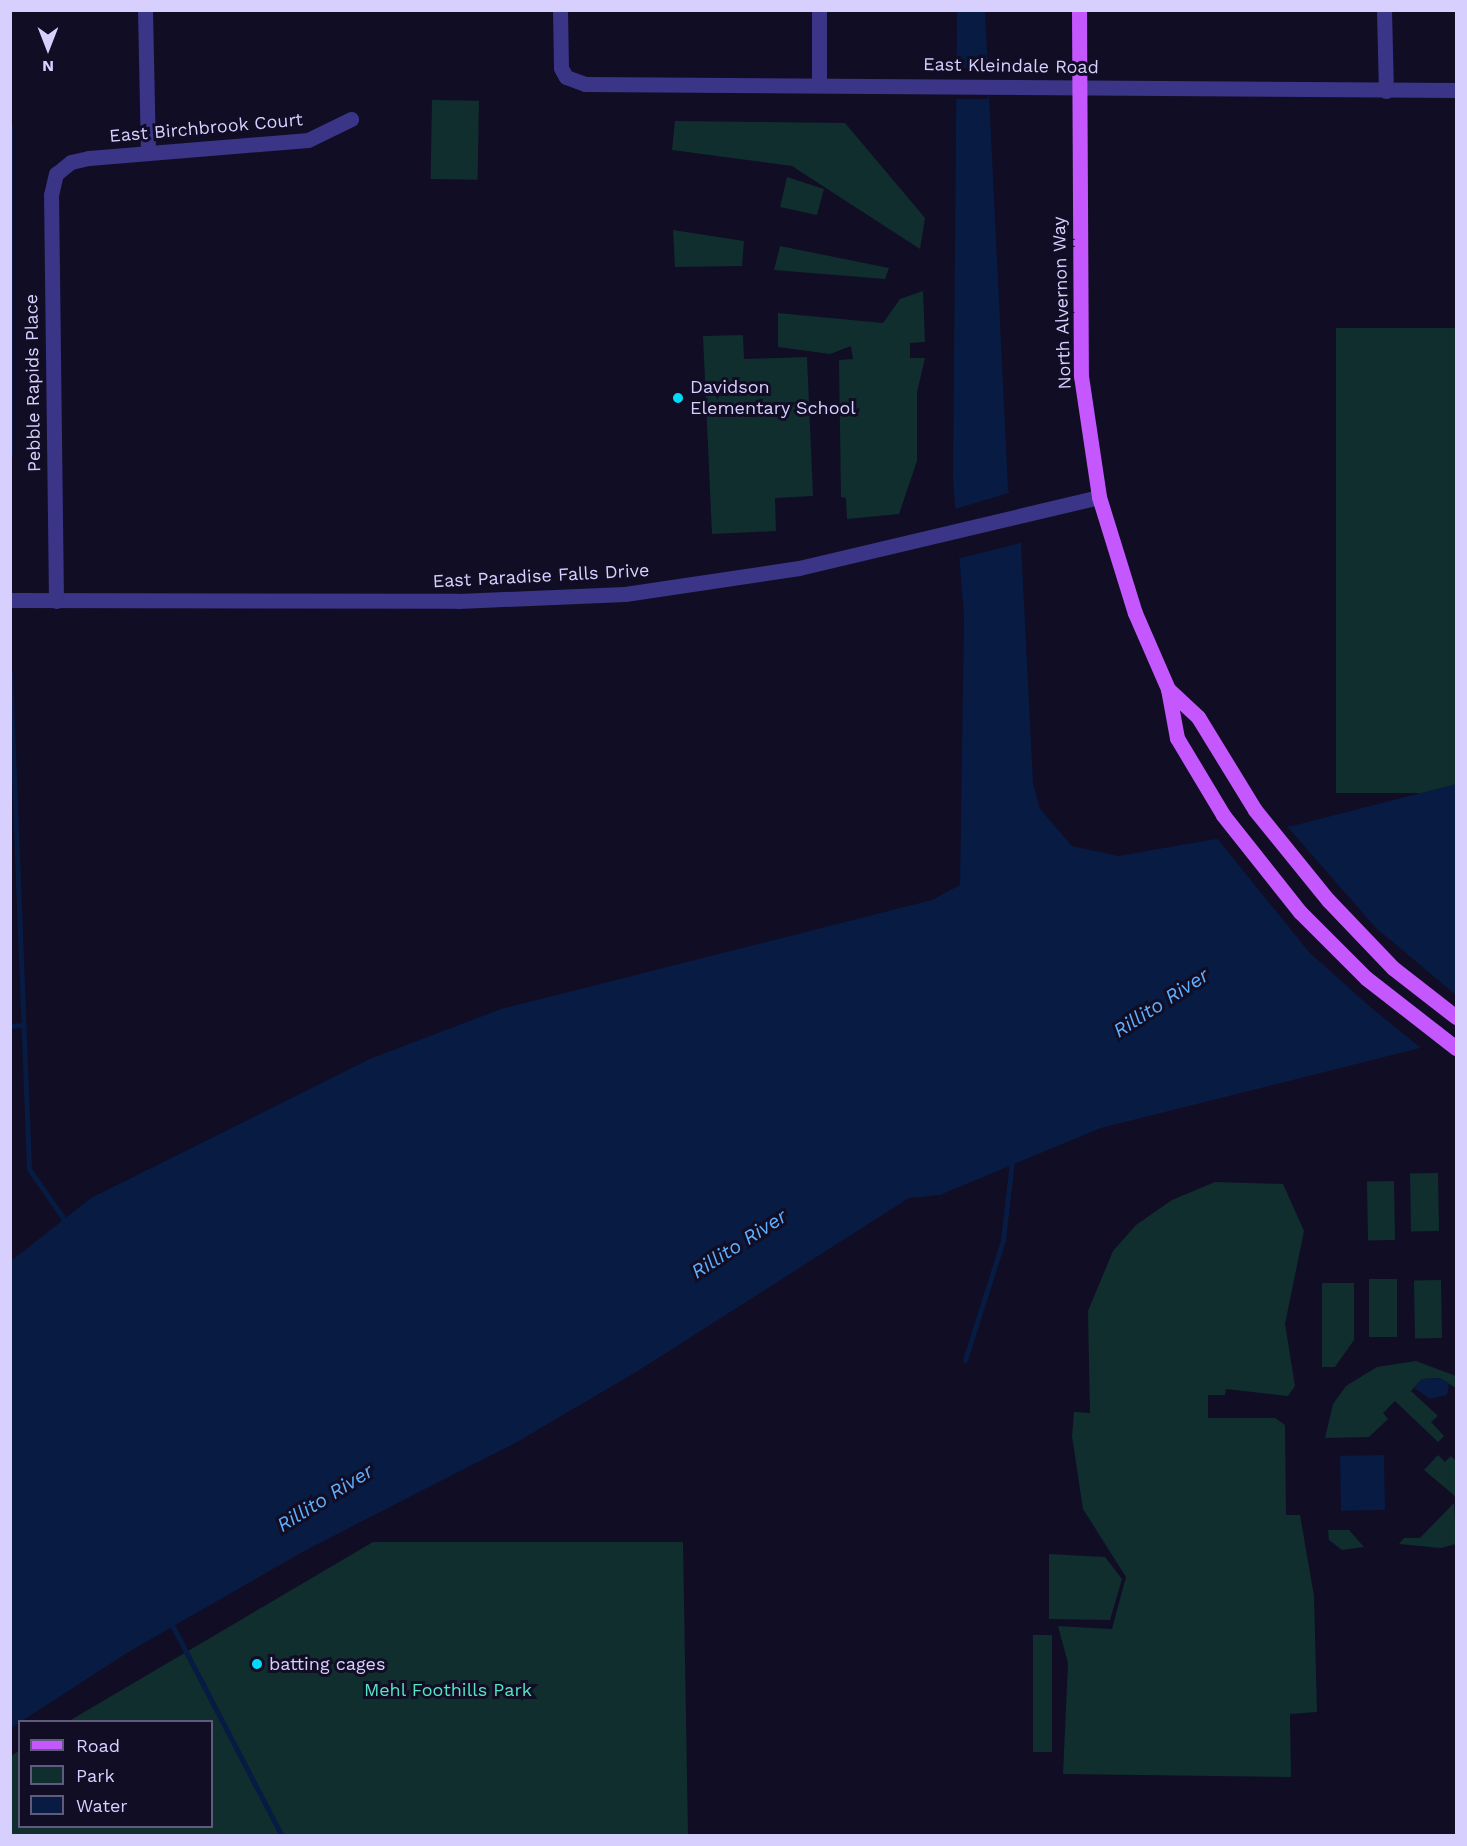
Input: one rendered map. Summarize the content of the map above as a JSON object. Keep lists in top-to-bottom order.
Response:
{
  "streets": {
    "main road": ["North Alvernon Way"],
    "street": [
      "East Kleindale Road",
      "East Birchbrook Court",
      "Pebble Rapids Place",
      "East Paradise Falls Drive"
    ]
  },
  "crossings": [
    ["East Kleindale Road", "North Alvernon Way"],
    ["East Birchbrook Court", "Pebble Rapids Place"],
    ["North Alvernon Way", "East Paradise Falls Drive"],
    ["Pebble Rapids Place", "East Paradise Falls Drive"]
  ],
  "water": ["Rillito River"],
  "parks": ["Mehl Foothills Park"],
  "places": ["Davidson Elementary School", "batting cages"],
  "legend": ["Road", "Park", "Water"],
  "north": "bottom"
}
